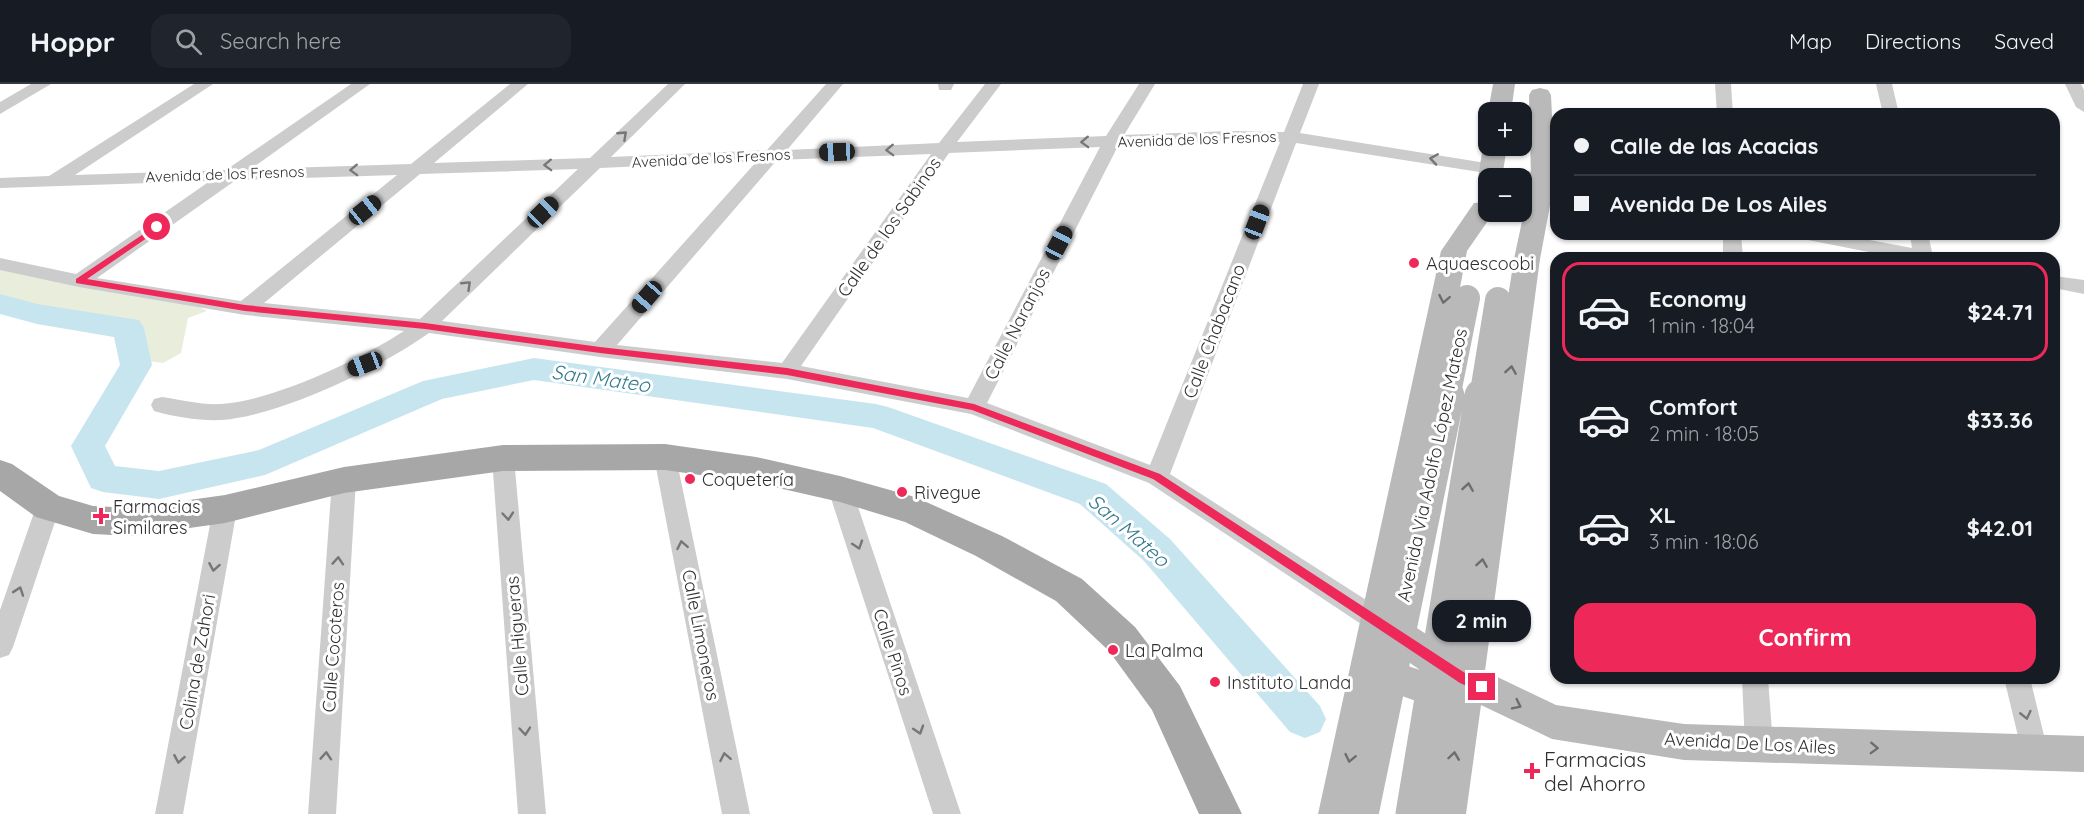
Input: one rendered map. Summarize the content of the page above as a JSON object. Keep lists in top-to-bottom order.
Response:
{
  "streets": {
    "street": [
      "Avenida de los Fresnos",
      "Calle de los Sabinos",
      "Calle Naranjos",
      "Calle Chabacano",
      "Avenida Via Adolfo López Mateos",
      "Calle Limoneros",
      "Calle Higueras",
      "Calle Cocoteros",
      "Calle Pinos",
      "Colina de Zahori",
      "Avenida De Los Ailes"
    ]
  },
  "crossings": [
    ["Avenida de los Fresnos", "Calle de los Sabinos"],
    ["Avenida de los Fresnos", "Calle Naranjos"],
    ["Avenida de los Fresnos", "Calle Chabacano"],
    ["Calle de los Sabinos", "Avenida De Los Ailes"],
    ["Calle Naranjos", "Avenida De Los Ailes"],
    ["Calle Chabacano", "Avenida De Los Ailes"]
  ],
  "one_way": [
    "Avenida de los Fresnos",
    "Calle Limoneros",
    "Calle Higueras",
    "Calle Cocoteros",
    "Calle Pinos"
  ],
  "water": ["San Mateo"],
  "places": {
    "other": [
      "Aquaescoobi",
      "Coquetería",
      "Rivegue",
      "La Palma",
      "Instituto Landa"
    ],
    "health": ["Farmacias Similares", "Farmacias del Ahorro"]
  },
  "page": {
    "header": "Hoppr",
    "search": "Search here",
    "nav": ["Map", "Directions", "Saved"],
    "map_buttons": ["+", "−"],
    "banner": ["Calle de las Acacias", "Avenida De Los Ailes"],
    "list": [
      {
        "name": "Economy",
        "note": "1 min · 18:04",
        "value": "$24.71"
      },
      {
        "name": "Comfort",
        "note": "2 min · 18:05",
        "value": "$33.36"
      },
      {
        "name": "XL",
        "note": "3 min · 18:06",
        "value": "$42.01"
      }
    ],
    "buttons": "Confirm",
    "bubble": "2 min"
  }
}
